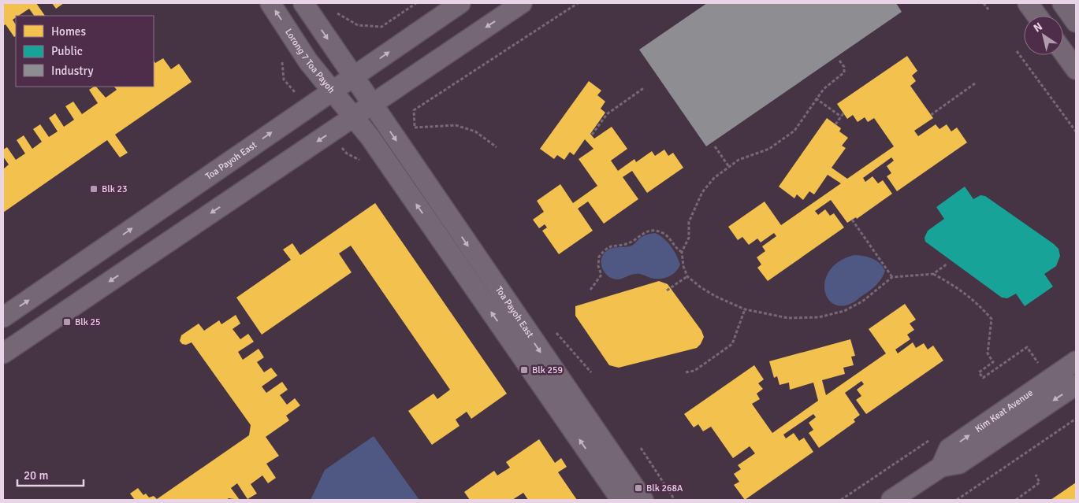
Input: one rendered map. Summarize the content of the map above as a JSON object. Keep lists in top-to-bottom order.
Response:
{
  "streets": {
    "street": ["Lorong 7 Toa Payoh", "Toa Payoh East", "Kim Keat Avenue"]
  },
  "crossings": [
    ["Lorong 7 Toa Payoh", "Toa Payoh East"]
  ],
  "places": {
    "transit": [
      "Blk 23",
      "Blk 25",
      "Blk 259",
      "Blk 268A"
    ]
  },
  "legend": ["Homes", "Public", "Industry"],
  "scale_bar": "20 m",
  "north": "top left"
}
